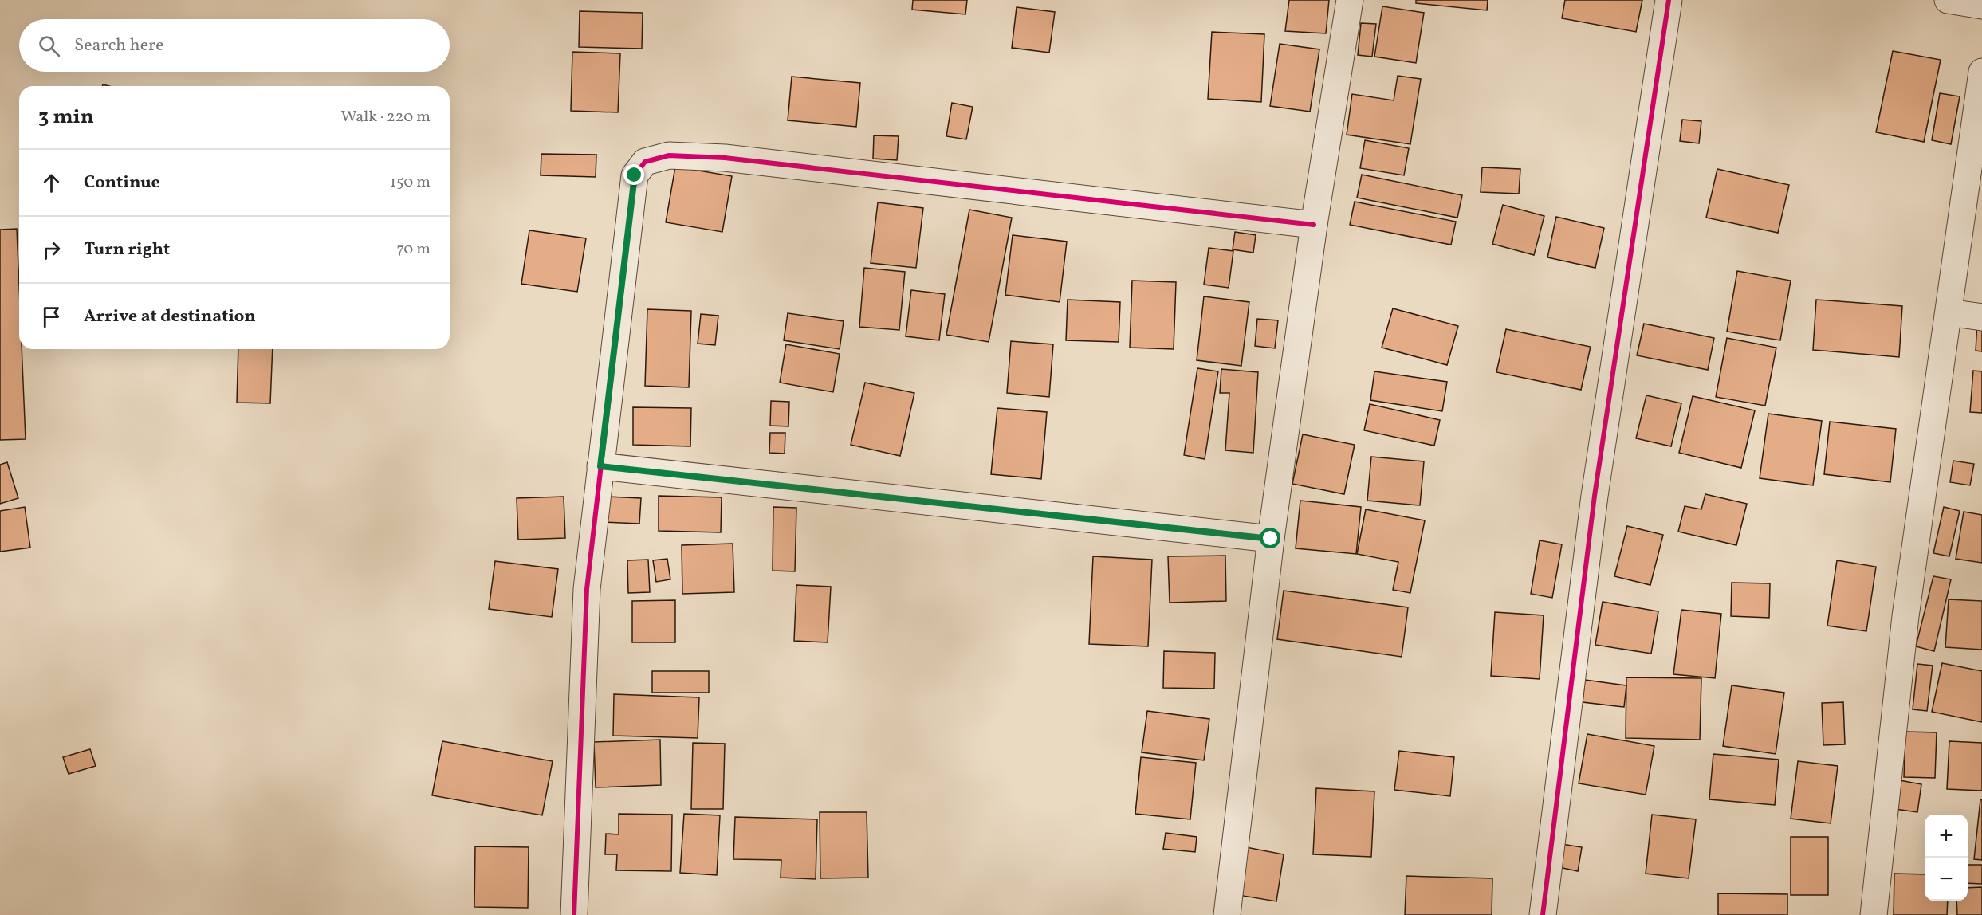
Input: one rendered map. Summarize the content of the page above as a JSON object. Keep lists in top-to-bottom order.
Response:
{
  "page": {
    "search": "Search here",
    "heading": ["3 min", "Walk · 220 m"],
    "list": [
      ["Continue", "150 m"],
      ["Turn right", "70 m"],
      "Arrive at destination"
    ],
    "map_buttons": ["+", "−"]
  }
}
